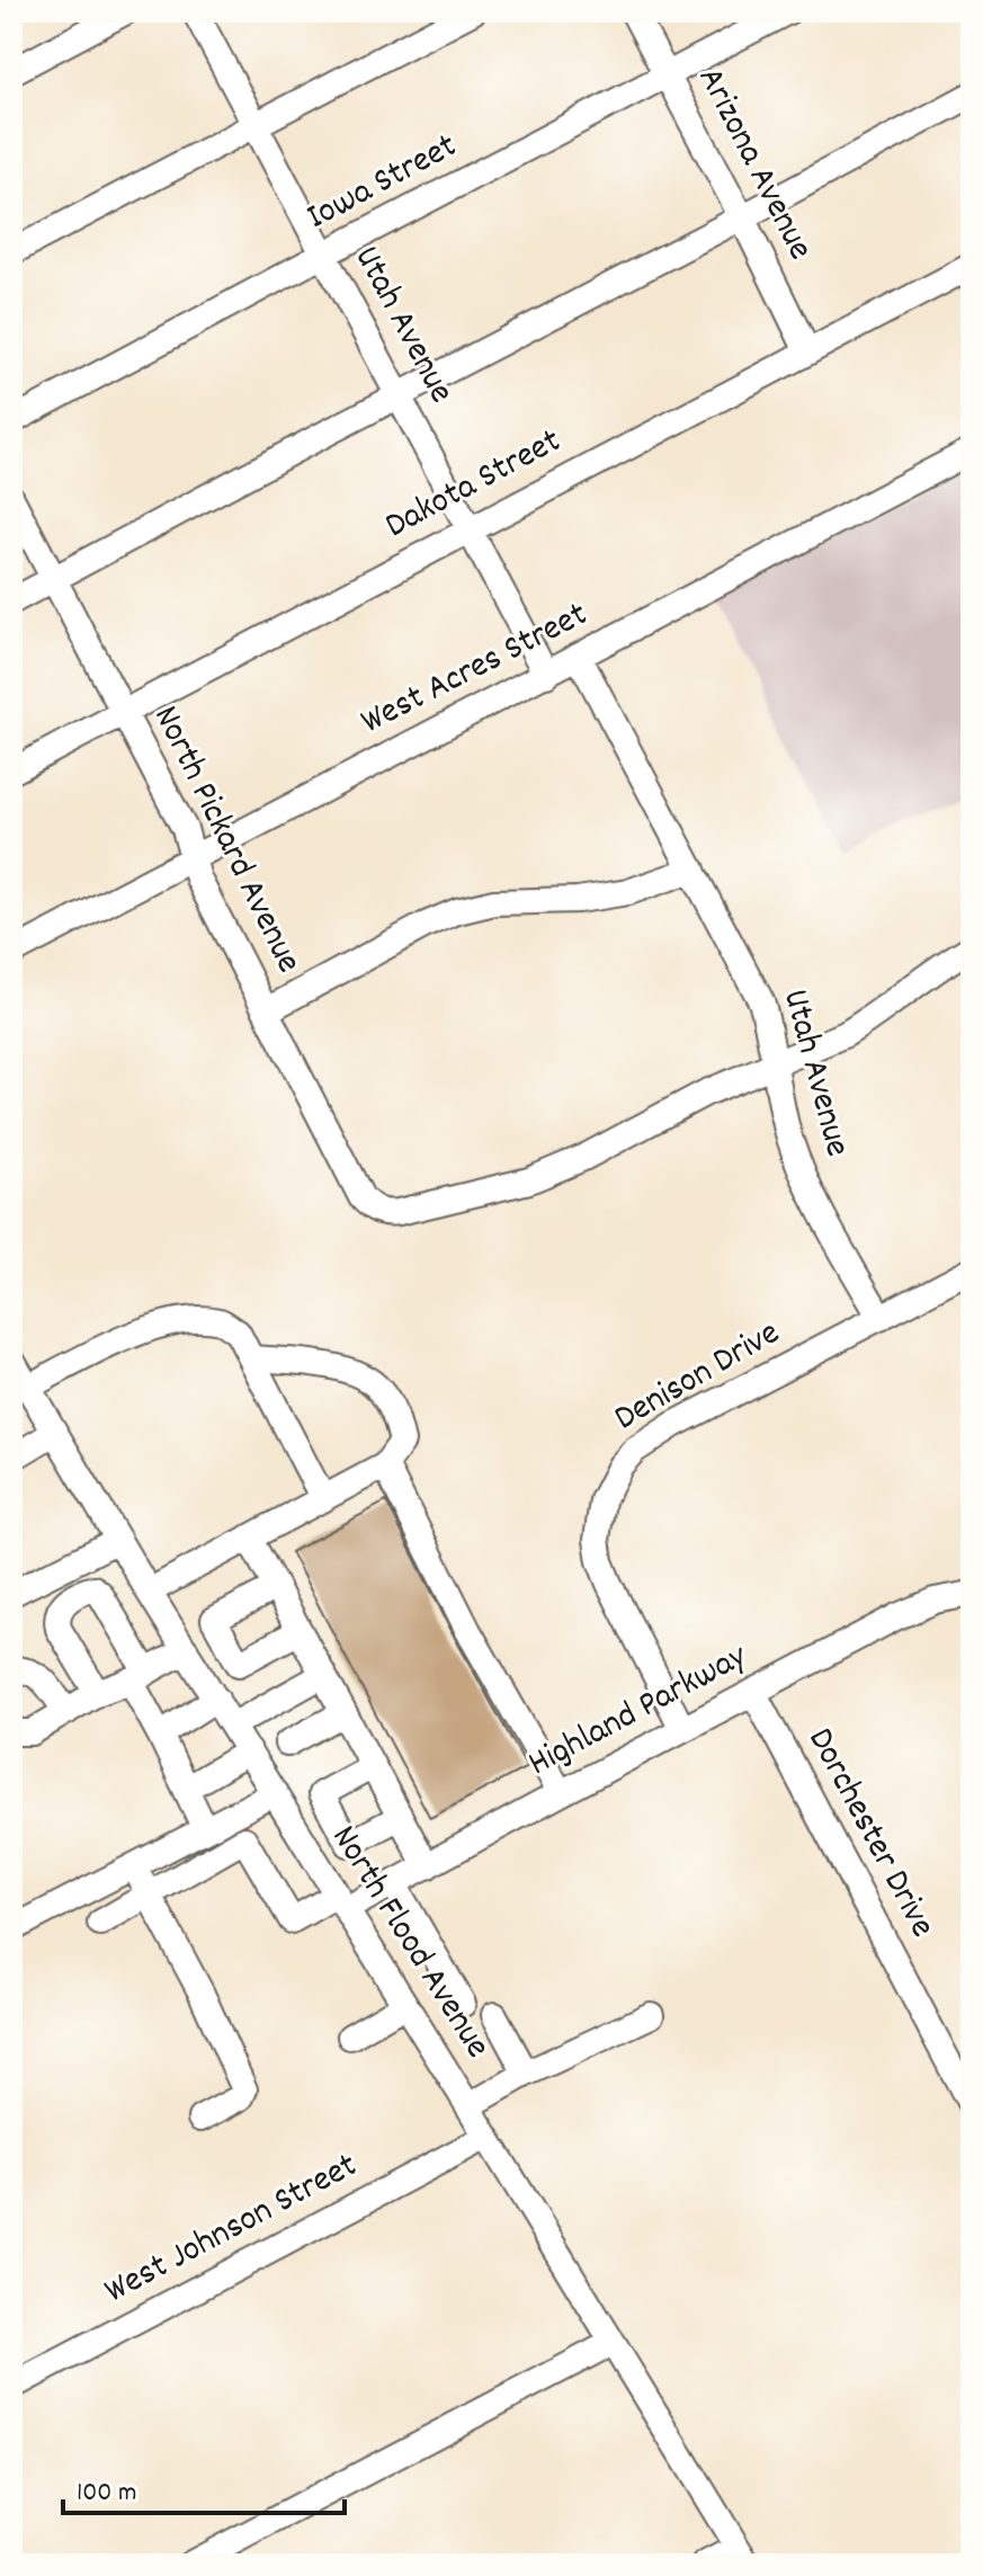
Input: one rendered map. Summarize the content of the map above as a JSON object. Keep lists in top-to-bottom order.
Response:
{
  "streets": {
    "street": [
      "Arizona Avenue",
      "Iowa Street",
      "Utah Avenue",
      "Dakota Street",
      "West Acres Street",
      "North Pickard Avenue",
      "Denison Drive",
      "Highland Parkway",
      "Dorchester Drive",
      "North Flood Avenue",
      "West Johnson Street"
    ]
  },
  "crossings": [
    ["Arizona Avenue", "Iowa Street"],
    ["Arizona Avenue", "Dakota Street"],
    ["Iowa Street", "Utah Avenue"],
    ["Utah Avenue", "Dakota Street"],
    ["Utah Avenue", "West Acres Street"],
    ["Utah Avenue", "North Pickard Avenue"],
    ["Utah Avenue", "Denison Drive"],
    ["Dakota Street", "North Pickard Avenue"],
    ["West Acres Street", "North Pickard Avenue"],
    ["Denison Drive", "Highland Parkway"],
    ["Highland Parkway", "Dorchester Drive"],
    ["Highland Parkway", "North Flood Avenue"],
    ["North Flood Avenue", "West Johnson Street"]
  ],
  "scale_bar": "100 m"
}
